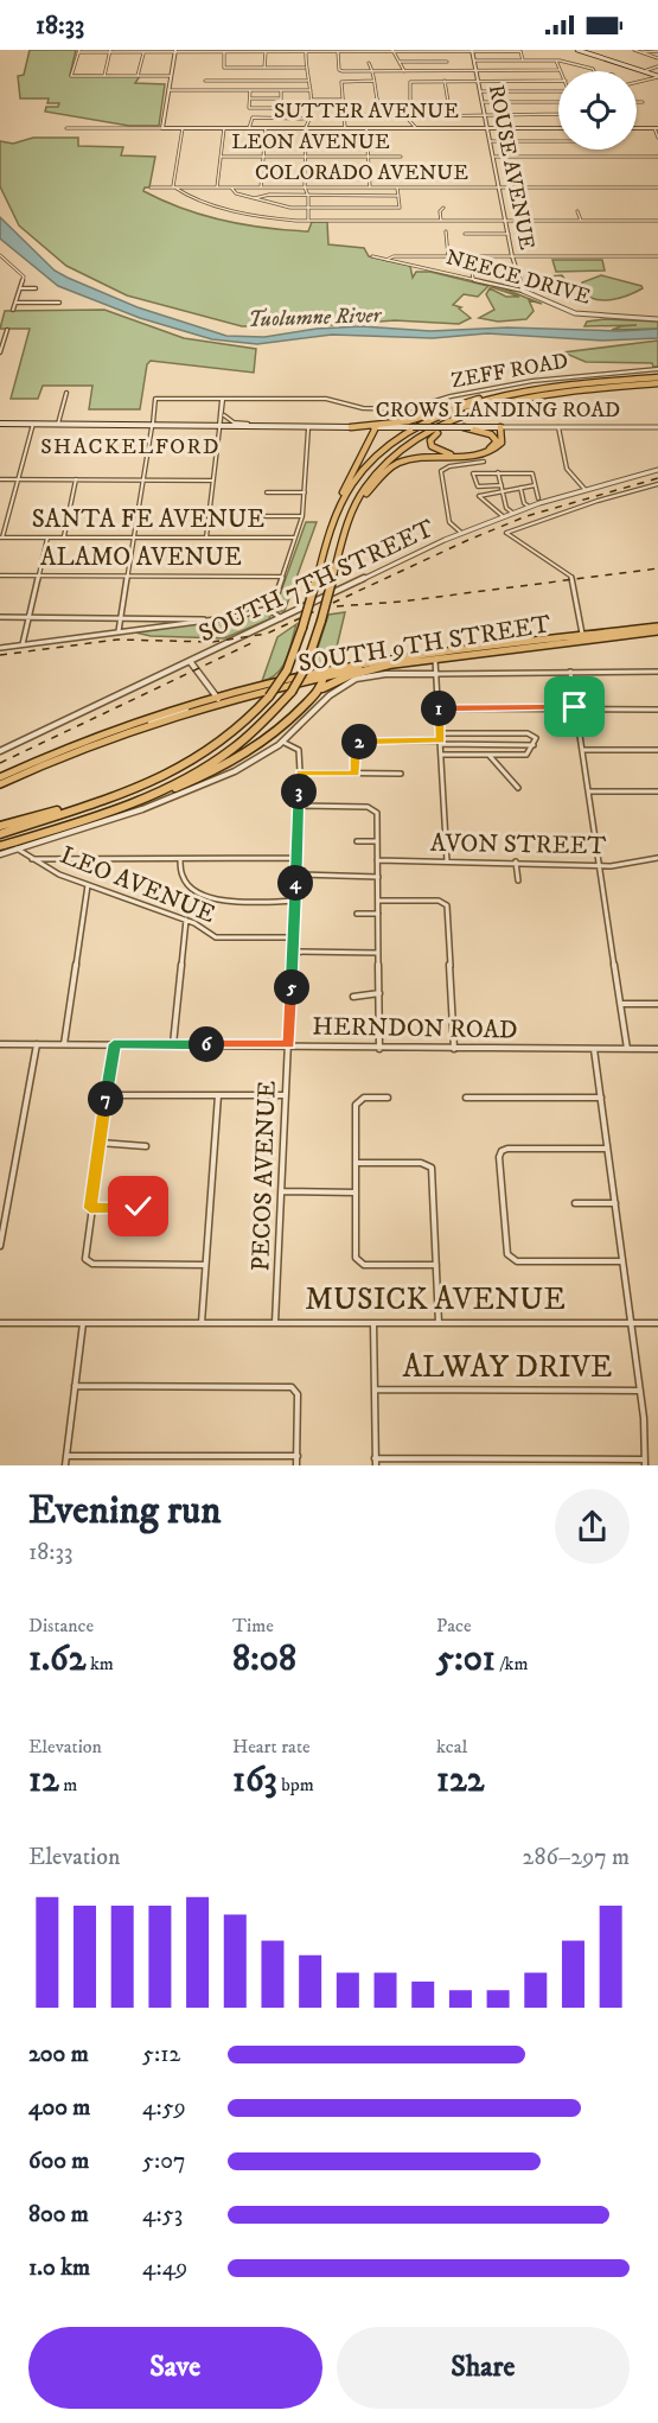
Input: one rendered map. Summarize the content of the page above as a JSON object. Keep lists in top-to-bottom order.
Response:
{
  "streets": {
    "main road": ["CROWS LANDING ROAD", "SOUTH 9TH STREET"],
    "street": [
      "SUTTER AVENUE",
      "LEON AVENUE",
      "ROUSE AVENUE",
      "COLORADO AVENUE",
      "NEECE DRIVE",
      "ZEFF ROAD",
      "SANTA FE AVENUE",
      "ALAMO AVENUE",
      "SOUTH 7TH STREET",
      "AVON STREET",
      "LEO AVENUE",
      "HERNDON ROAD",
      "PECOS AVENUE",
      "MUSICK AVENUE",
      "ALWAY DRIVE"
    ]
  },
  "crossings": [
    ["SUTTER AVENUE", "ROUSE AVENUE"],
    ["ROUSE AVENUE", "COLORADO AVENUE"],
    ["ROUSE AVENUE", "NEECE DRIVE"],
    ["ZEFF ROAD", "CROWS LANDING ROAD"],
    ["LEO AVENUE", "PECOS AVENUE"],
    ["HERNDON ROAD", "PECOS AVENUE"],
    ["PECOS AVENUE", "MUSICK AVENUE"]
  ],
  "districts": ["SHACKELFORD"],
  "water": ["Tuolumne River"],
  "page": {
    "status": "18:33",
    "pins": [
      "1",
      "2",
      "3",
      "4",
      "5",
      "6",
      "7"
    ],
    "heading": ["Evening run", "18:33"],
    "stats": [
      ["Distance", "1.62 km"],
      ["Time", "8:08"],
      ["Pace", "5:01 /km"],
      ["Elevation", "12 m"],
      ["Heart rate", "163 bpm"],
      ["kcal", "122"]
    ],
    "chart": ["Elevation", "286–297 m"],
    "list": [
      {
        "name": "200 m",
        "note": "5:12"
      },
      {
        "name": "400 m",
        "note": "4:59"
      },
      {
        "name": "600 m",
        "note": "5:07"
      },
      {
        "name": "800 m",
        "note": "4:53"
      },
      {
        "name": "1.0 km",
        "note": "4:49"
      }
    ],
    "buttons": ["Save", "Share"]
  }
}
